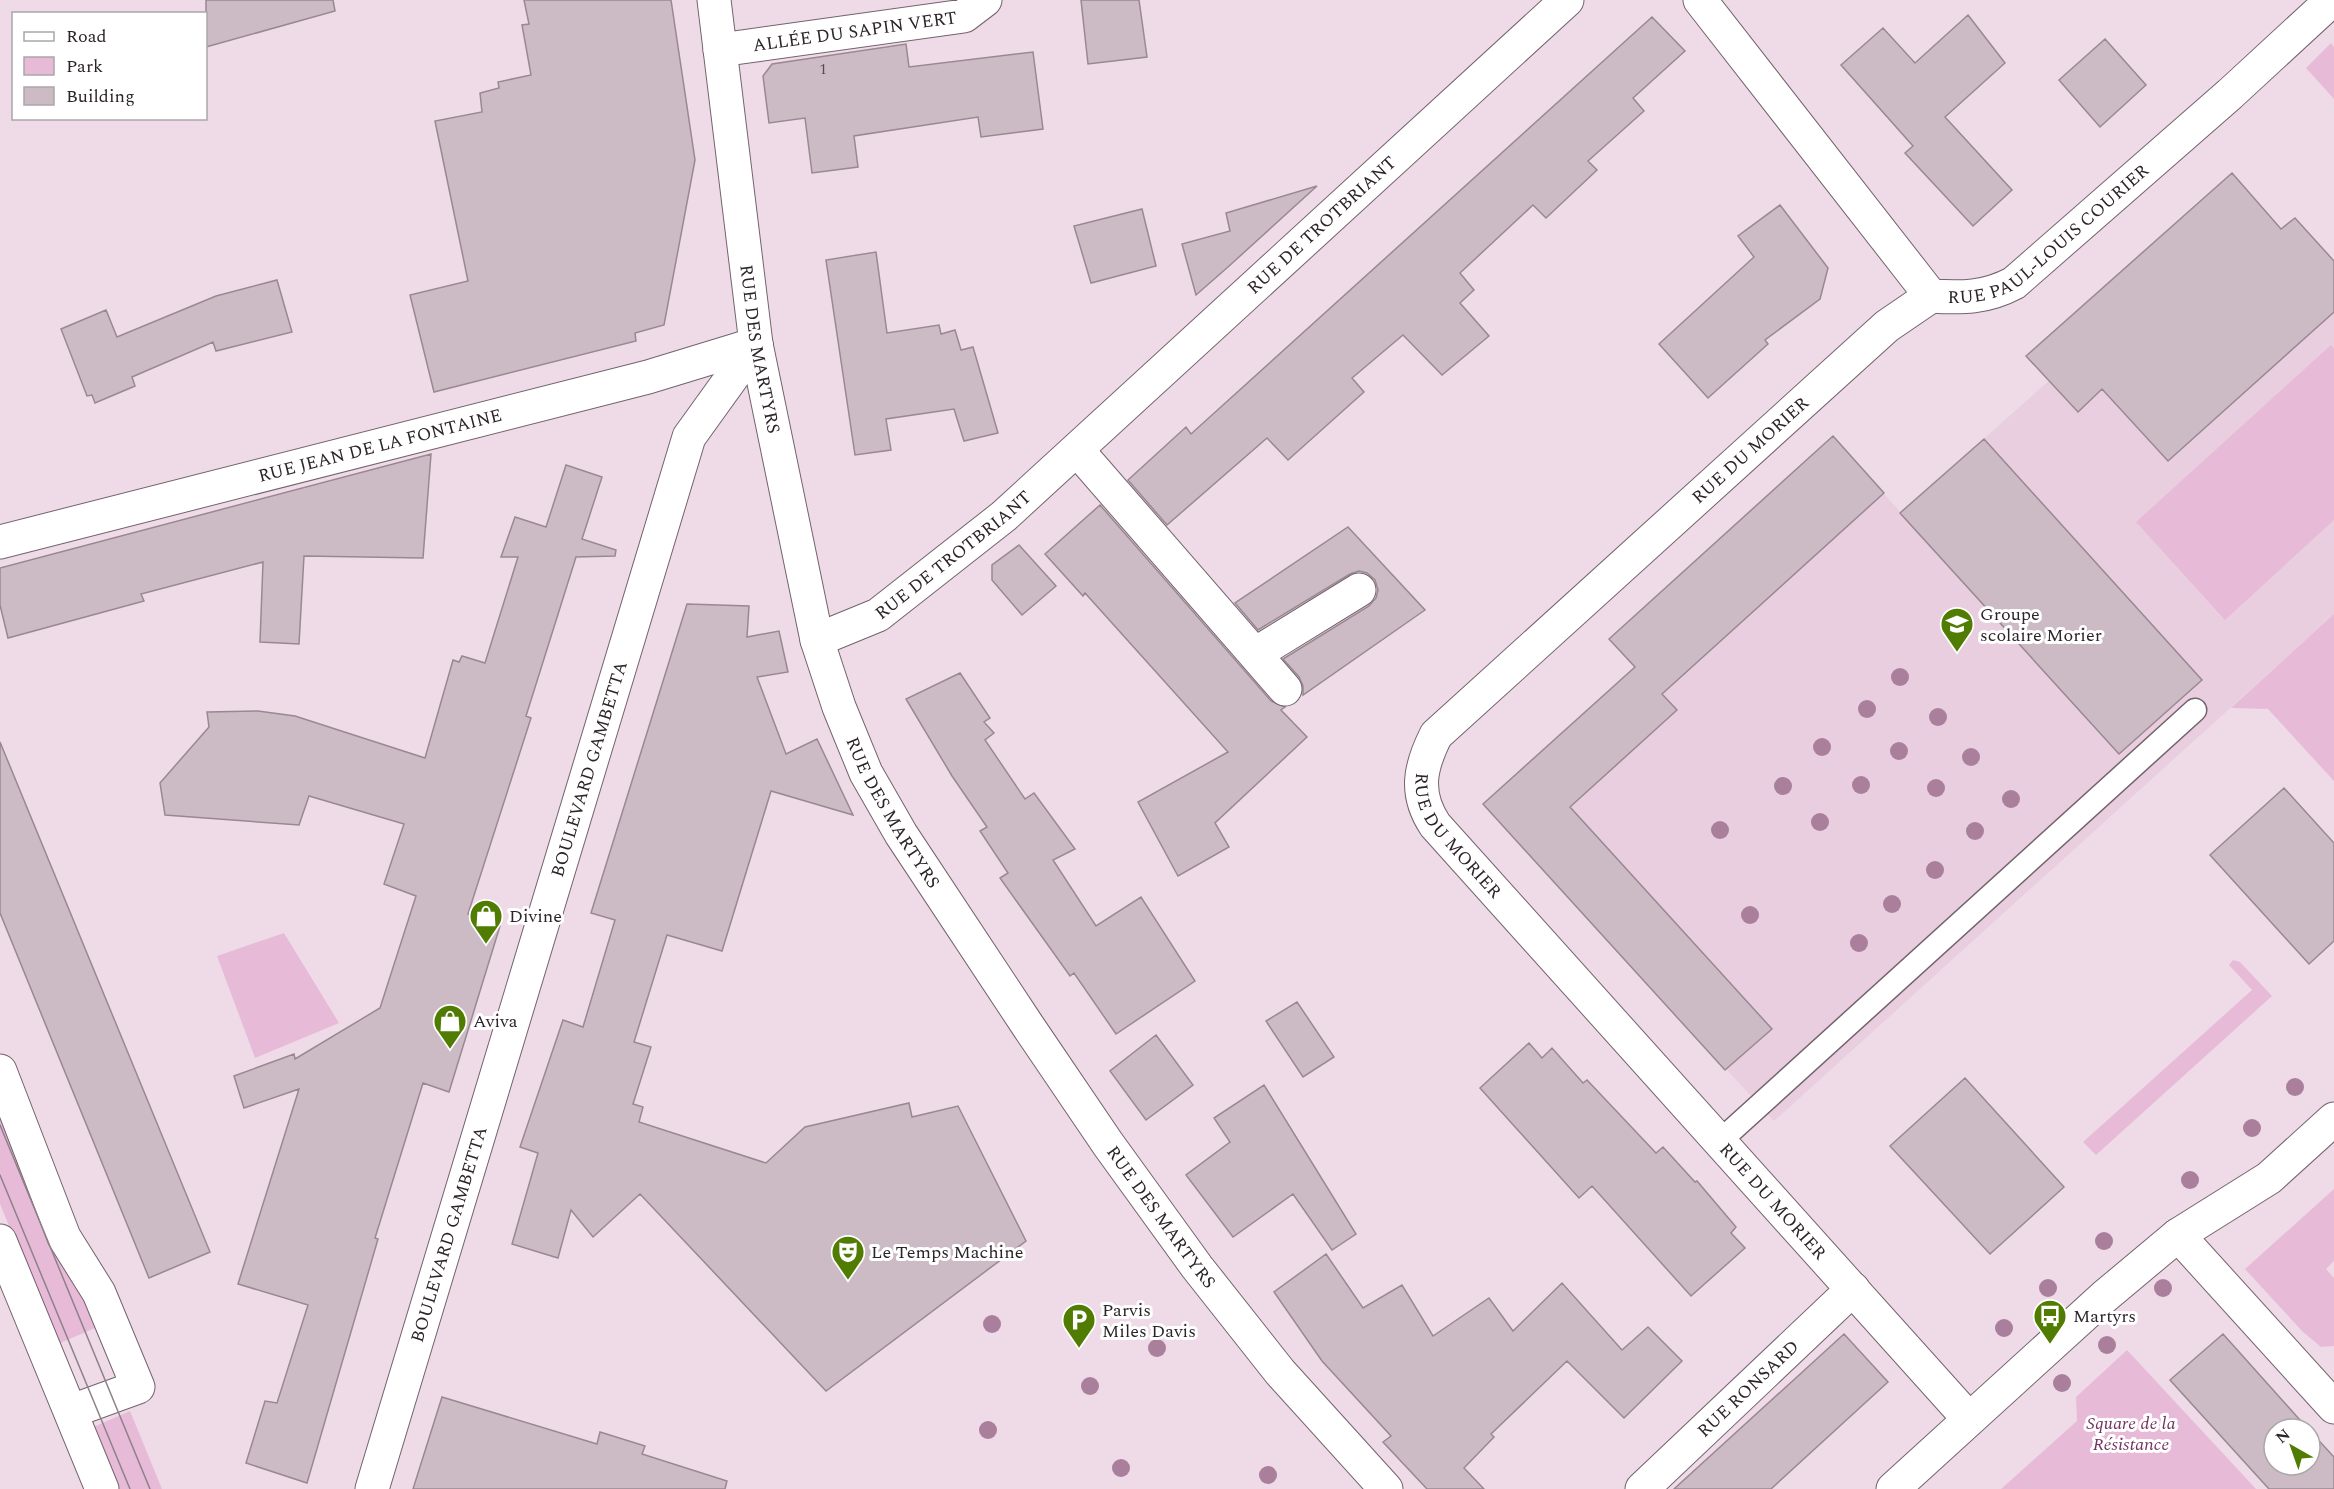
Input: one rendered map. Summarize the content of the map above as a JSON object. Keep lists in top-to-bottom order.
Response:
{
  "streets": {
    "street": [
      "ALLÉE DU SAPIN VERT",
      "RUE DE TROTBRIANT",
      "RUE PAUL-LOUIS COURIER",
      "RUE DES MARTYRS",
      "RUE JEAN DE LA FONTAINE",
      "RUE DU MORIER",
      "BOULEVARD GAMBETTA",
      "RUE RONSARD"
    ]
  },
  "crossings": [
    ["ALLÉE DU SAPIN VERT", "RUE DES MARTYRS"],
    ["RUE DE TROTBRIANT", "RUE DES MARTYRS"],
    ["RUE PAUL-LOUIS COURIER", "RUE DU MORIER"],
    ["RUE DES MARTYRS", "RUE JEAN DE LA FONTAINE"],
    ["RUE DES MARTYRS", "BOULEVARD GAMBETTA"],
    ["RUE JEAN DE LA FONTAINE", "BOULEVARD GAMBETTA"],
    ["RUE DU MORIER", "RUE RONSARD"]
  ],
  "parks": ["Square de la Résistance"],
  "places": {
    "school or university": ["Groupe scolaire Morier"],
    "shop": ["Divine", "Aviva"],
    "theatre": ["Le Temps Machine"],
    "bus stop": ["Martyrs"],
    "parking": ["Parvis Miles Davis"]
  },
  "house_numbers": ["1"],
  "legend": ["Road", "Park", "Building"],
  "north": "top left"
}
